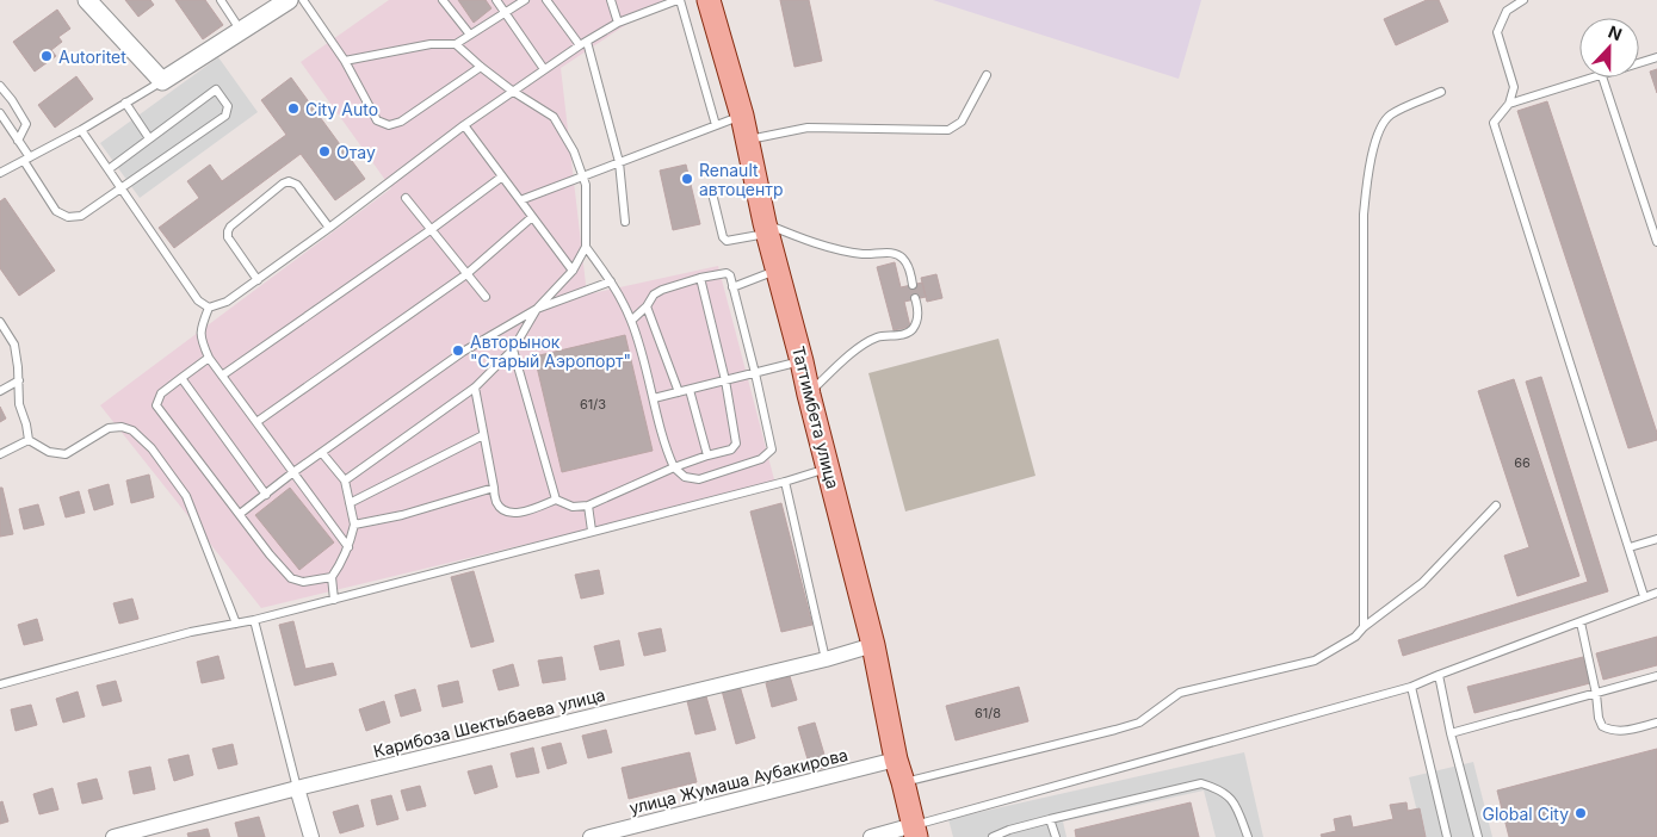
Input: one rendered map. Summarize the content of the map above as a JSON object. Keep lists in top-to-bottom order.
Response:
{
  "streets": {
    "main road": ["Таттимбета улица"],
    "street": ["Карибоза Шектыбаева улица", "улица Жумаша Аубакирова"]
  },
  "crossings": [
    ["Таттимбета улица", "Карибоза Шектыбаева улица"],
    ["Таттимбета улица", "улица Жумаша Аубакирова"]
  ],
  "places": [
    "Autoritet",
    "City Auto",
    "Отау",
    "Renault автоцентр",
    "Авторынок \"Старый Аэропорт\"",
    "Global City"
  ],
  "house_numbers": ["61/3", "66", "61/8"],
  "north": "top"
}
